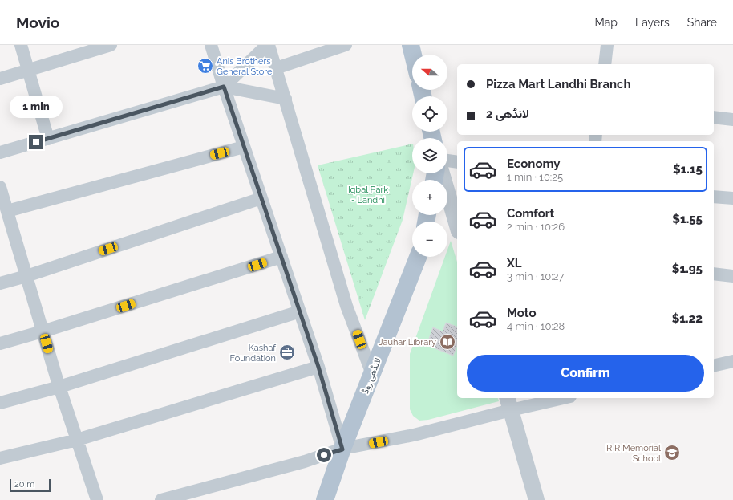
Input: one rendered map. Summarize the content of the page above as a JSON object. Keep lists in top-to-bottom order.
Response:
{
  "streets": {
    "main road": ["لانڈھی روڈ"]
  },
  "parks": ["Iqbal Park - Landhi"],
  "places": {
    "supermarket": ["Anis Brothers General Store"],
    "library": ["Jauhar Library"],
    "office": ["Kashaf Foundation"],
    "school or university": ["R R Memorial School"]
  },
  "scale_bar": "20 m",
  "north": "left",
  "page": {
    "header": "Movio",
    "nav": ["Map", "Layers", "Share"],
    "map_buttons": ["+", "−"],
    "banner": ["Pizza Mart Landhi Branch", "لانڈھی 2"],
    "bubble": "1 min",
    "list": [
      {
        "name": "Economy",
        "note": "1 min · 10:25",
        "value": "$1.15"
      },
      {
        "name": "Comfort",
        "note": "2 min · 10:26",
        "value": "$1.55"
      },
      {
        "name": "XL",
        "note": "3 min · 10:27",
        "value": "$1.95"
      },
      {
        "name": "Moto",
        "note": "4 min · 10:28",
        "value": "$1.22"
      }
    ],
    "buttons": "Confirm",
    "scale": "20 m"
  }
}
